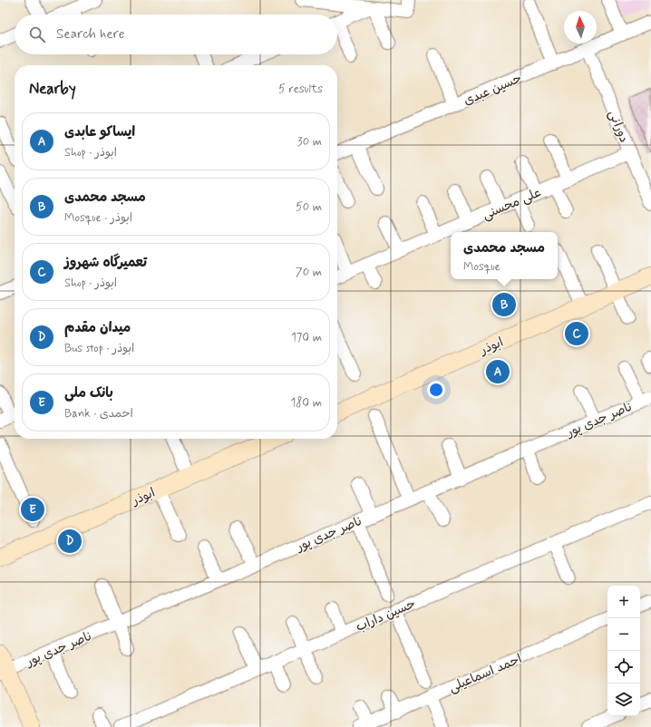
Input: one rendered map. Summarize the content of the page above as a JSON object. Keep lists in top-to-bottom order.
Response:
{
  "streets": {
    "main road": ["ابوذر"],
    "street": [
      "حسین عبدی",
      "دورانی",
      "علی محسنی",
      "ناصر جدی پور",
      "حسین داراب",
      "احمد اسماعیلی"
    ]
  },
  "crossings": [
    ["حسین عبدی", "دورانی"],
    ["دورانی", "علی محسنی"]
  ],
  "north": "top",
  "page": {
    "search": "Search here",
    "heading": ["Nearby", "5 results"],
    "list": [
      {
        "mark": "A",
        "name": "ایساکو عابدی",
        "note": "Shop · ابوذر",
        "value": "30 m"
      },
      {
        "mark": "B",
        "name": "مسجد محمدی",
        "note": "Mosque · ابوذر",
        "value": "50 m"
      },
      {
        "mark": "C",
        "name": "تعمیرگاه شهروز",
        "note": "Shop · ابوذر",
        "value": "70 m"
      },
      {
        "mark": "D",
        "name": "میدان مقدم",
        "note": "Bus stop · ابوذر",
        "value": "170 m"
      },
      {
        "mark": "E",
        "name": "بانک ملی",
        "note": "Bank · احمدی",
        "value": "180 m"
      }
    ],
    "popup": ["مسجد محمدی", "Mosque"],
    "pins": [
      "B",
      "C",
      "A",
      "E",
      "D"
    ],
    "map_buttons": ["+", "−"]
  }
}
